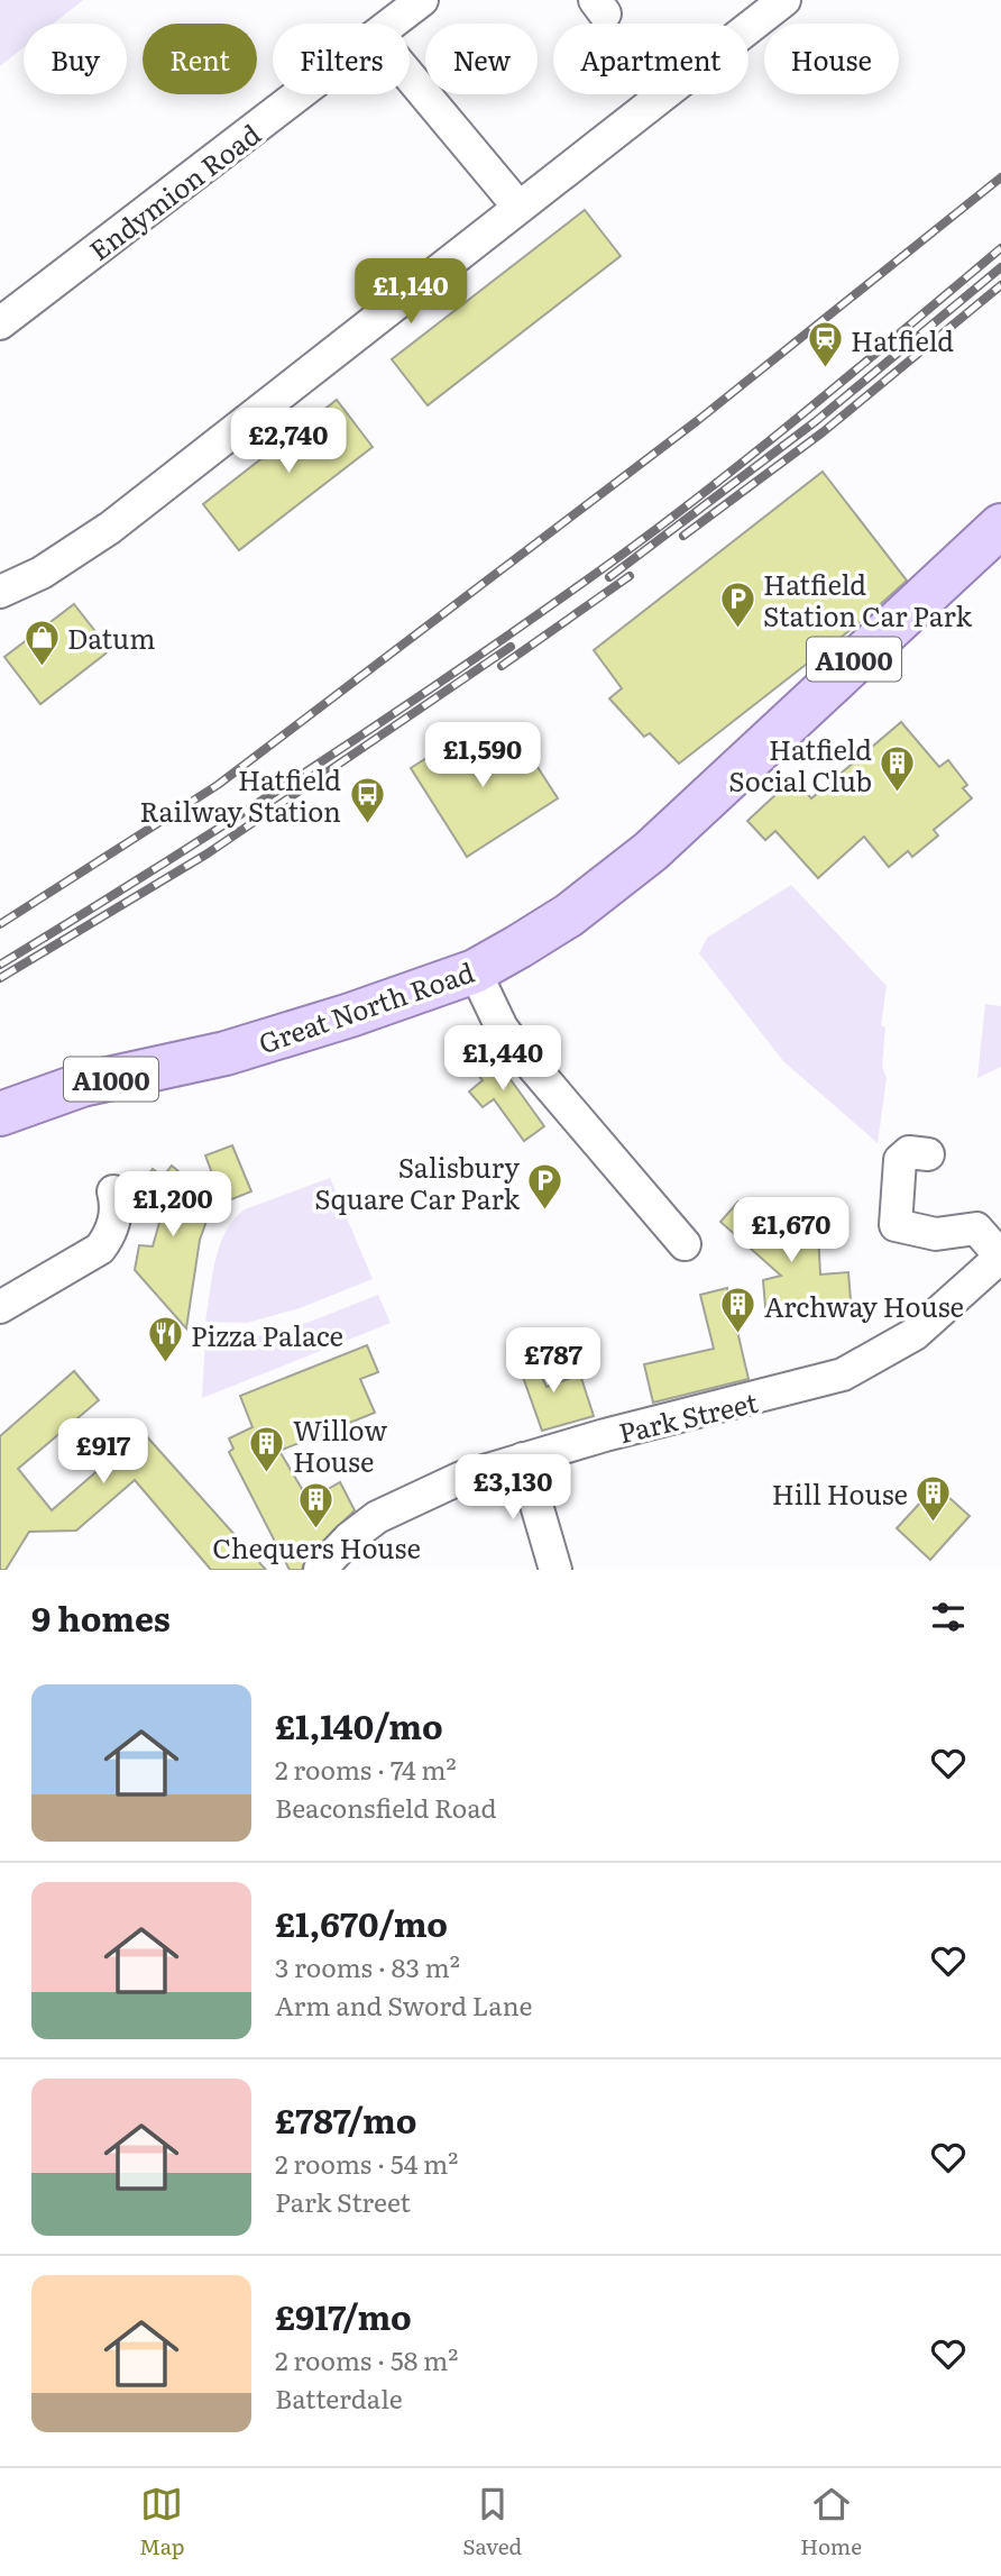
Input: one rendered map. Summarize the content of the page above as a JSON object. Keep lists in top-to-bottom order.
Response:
{
  "streets": {
    "main road": ["A1000", "Great North Road"],
    "street": ["Endymion Road", "Park Street"]
  },
  "places": {
    "station": ["Hatfield"],
    "parking": ["Hatfield Station Car Park", "Salisbury Square Car Park"],
    "shop": ["Datum"],
    "building": [
      "Hatfield Social Club",
      "Archway House",
      "Willow House",
      "Hill House",
      "Chequers House"
    ],
    "bus stop": ["Hatfield Railway Station"],
    "restaurant": ["Pizza Palace"]
  },
  "page": {
    "chip": [
      "Buy",
      "Rent",
      "Filters",
      "New",
      "Apartment",
      "House"
    ],
    "price": [
      "£1,140",
      "£2,740",
      "£1,590",
      "£1,440",
      "£1,200",
      "£1,670",
      "£787",
      "£917",
      "£3,130"
    ],
    "heading": "9 homes",
    "list": [
      {
        "name": "£1,140/mo",
        "note": "2 rooms · 74 m² · Beaconsfield Road"
      },
      {
        "name": "£1,670/mo",
        "note": "3 rooms · 83 m² · Arm and Sword Lane"
      },
      {
        "name": "£787/mo",
        "note": "2 rooms · 54 m² · Park Street"
      },
      {
        "name": "£917/mo",
        "note": "2 rooms · 58 m² · Batterdale"
      }
    ],
    "tabs": ["Map", "Saved", "Home"]
  }
}
